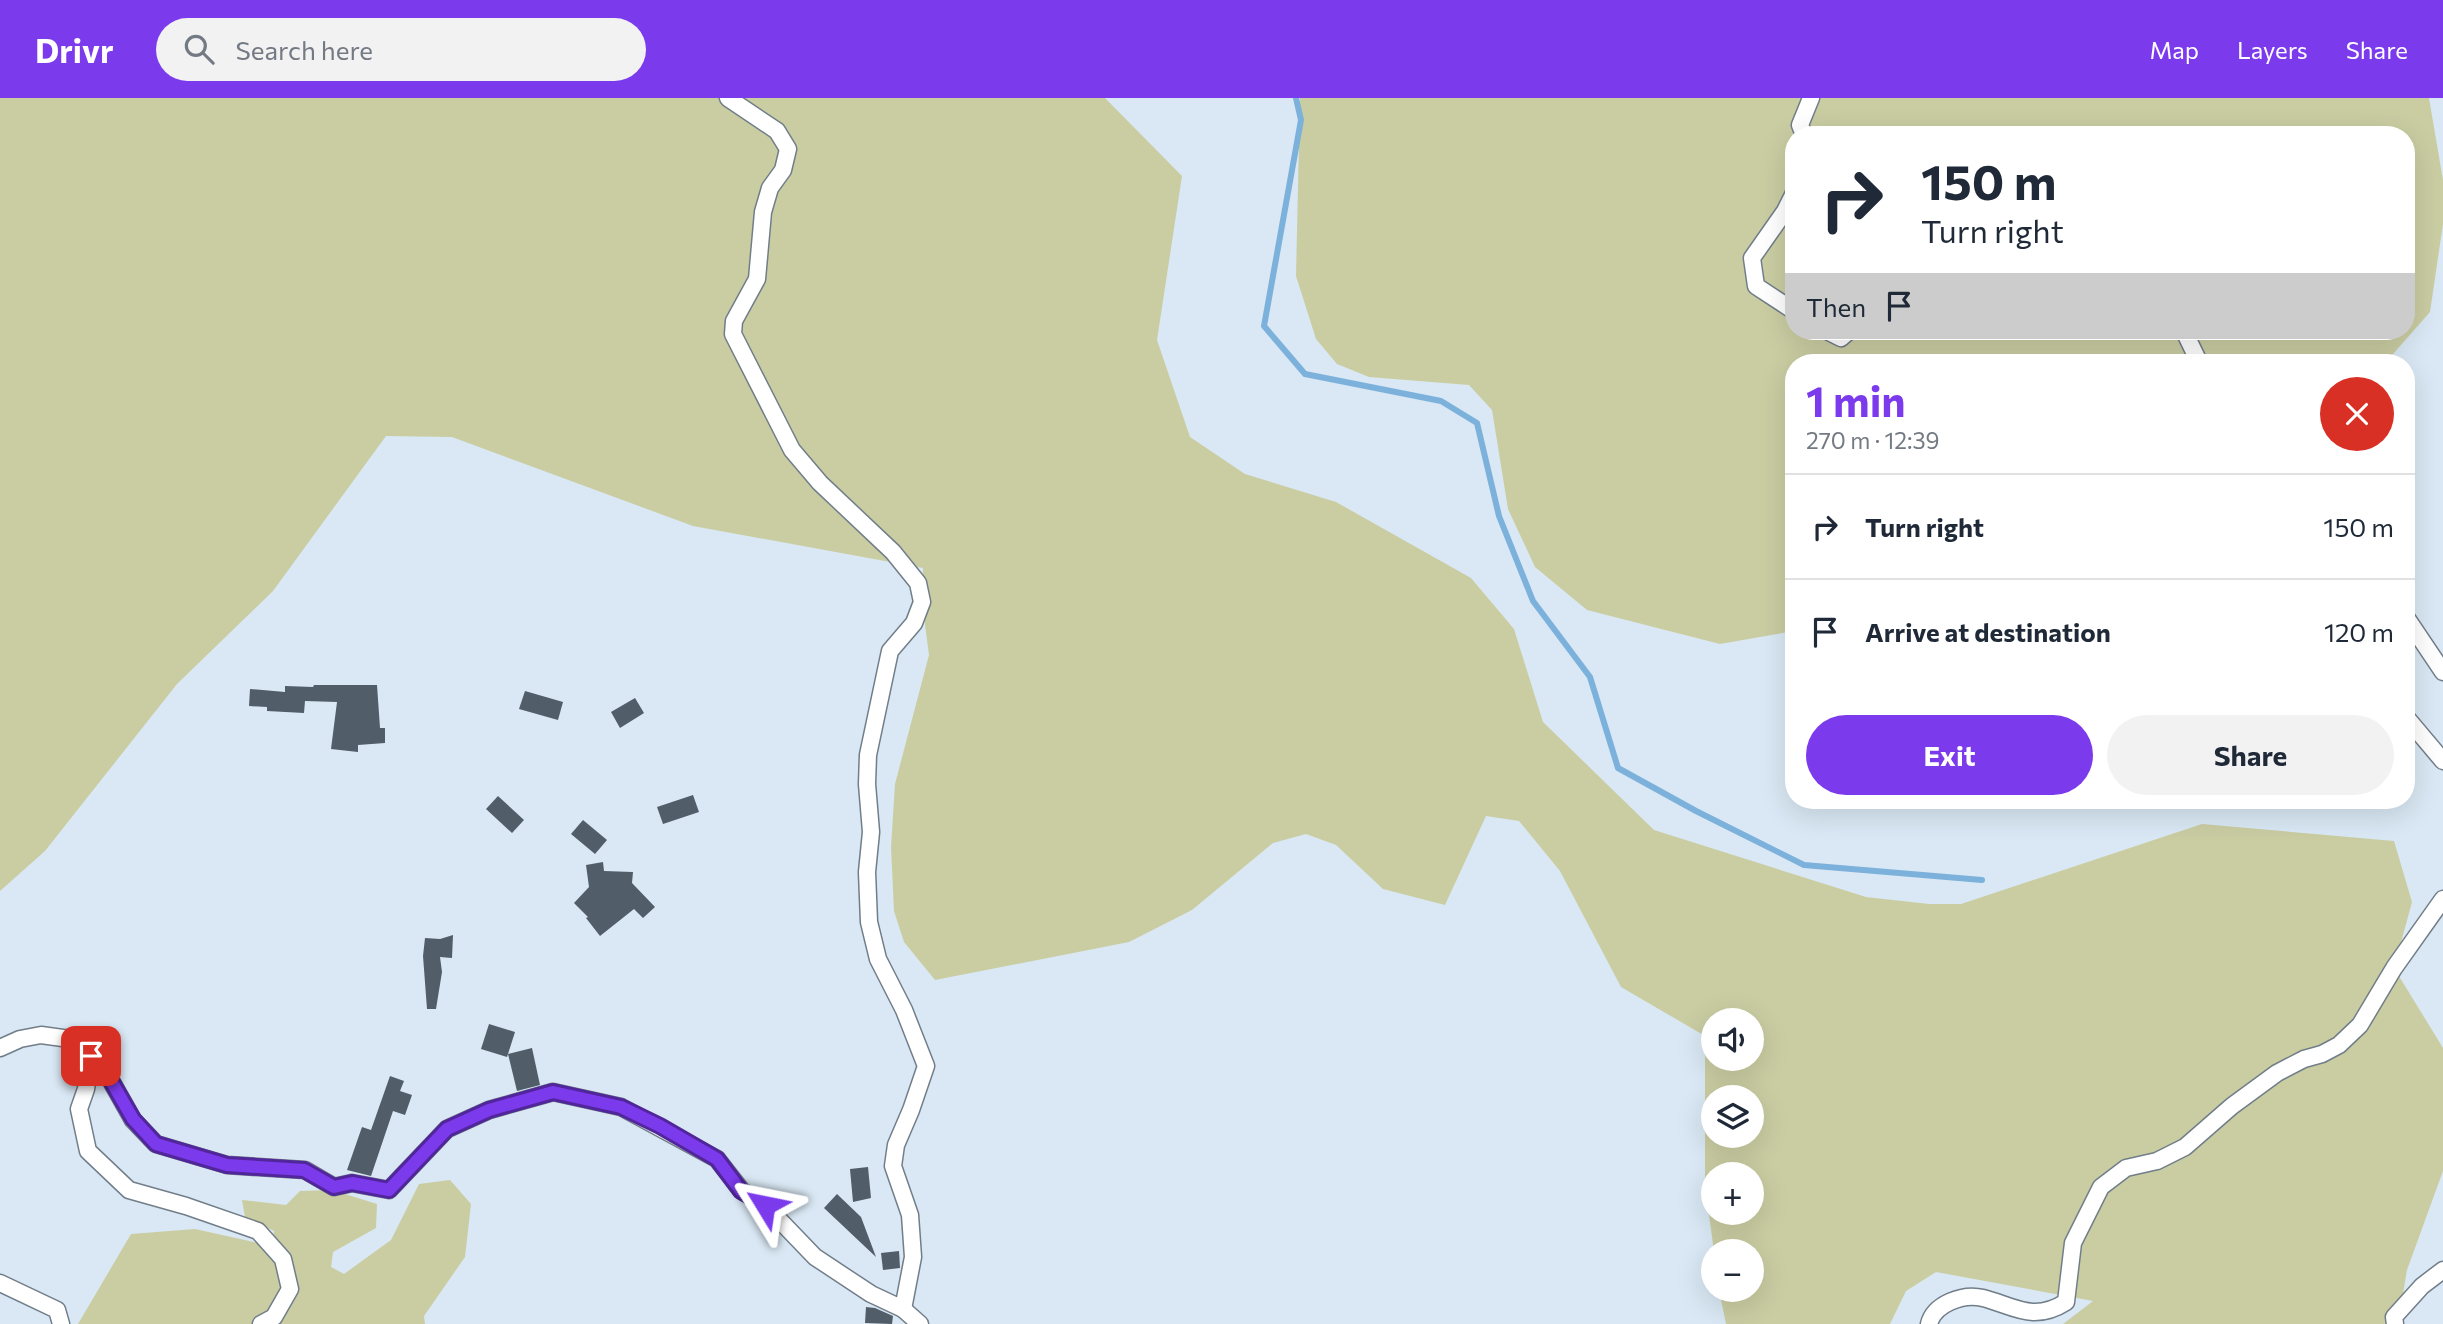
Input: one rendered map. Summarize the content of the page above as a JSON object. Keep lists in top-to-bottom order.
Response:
{
  "page": {
    "header": "Drivr",
    "search": "Search here",
    "nav": ["Map", "Layers", "Share"],
    "turn": ["150 m", "Turn right"],
    "then": "Then",
    "heading": ["1 min", "270 m · 12:39"],
    "list": [
      {
        "name": "Turn right",
        "value": "150 m"
      },
      {
        "name": "Arrive at destination",
        "value": "120 m"
      }
    ],
    "buttons": ["Exit", "Share"],
    "map_buttons": ["+", "−"]
  }
}
